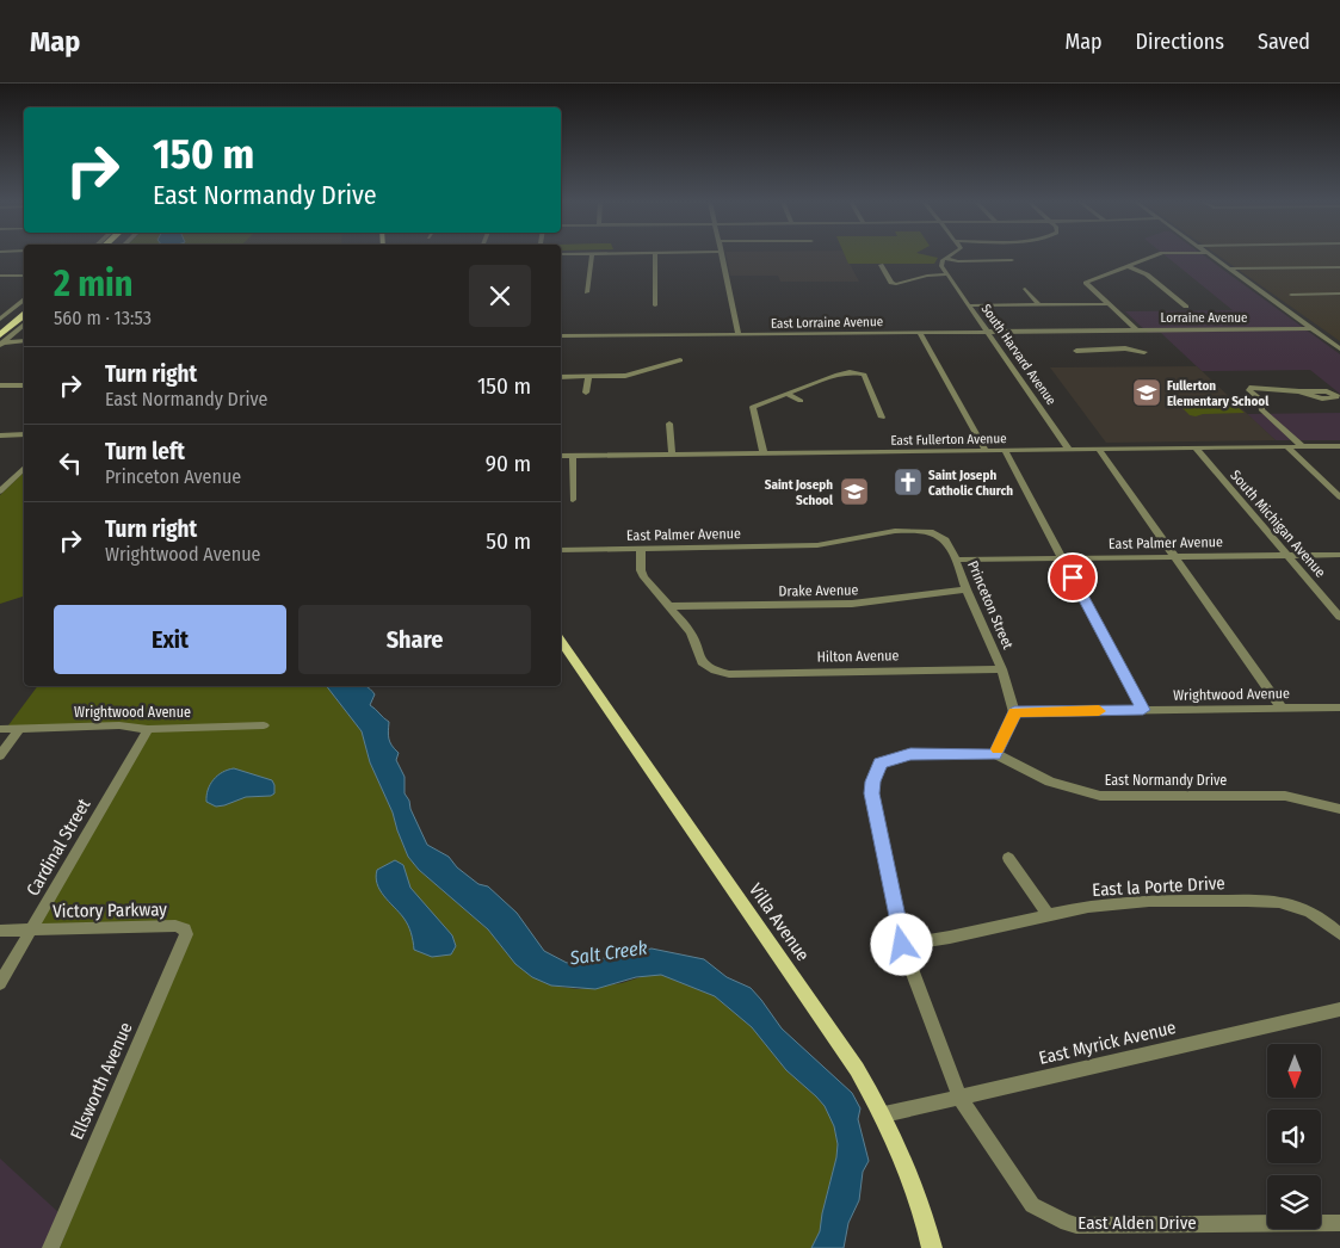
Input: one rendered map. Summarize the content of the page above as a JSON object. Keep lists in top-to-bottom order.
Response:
{
  "streets": {
    "main road": ["Villa Avenue"],
    "street": [
      "Lorraine Avenue",
      "East Lorraine Avenue",
      "South Harvard Avenue",
      "East Fullerton Avenue",
      "South Michigan Avenue",
      "East Palmer Avenue",
      "Drake Avenue",
      "Princeton Street",
      "Hilton Avenue",
      "Wrightwood Avenue",
      "East Normandy Drive",
      "Cardinal Street",
      "East la Porte Drive",
      "Victory Parkway",
      "East Myrick Avenue",
      "Ellsworth Avenue",
      "East Alden Drive"
    ]
  },
  "crossings": [
    ["Lorraine Avenue", "East Lorraine Avenue"],
    ["East Lorraine Avenue", "South Harvard Avenue"],
    ["South Harvard Avenue", "East Fullerton Avenue"],
    ["East Fullerton Avenue", "South Michigan Avenue"],
    ["South Michigan Avenue", "East Palmer Avenue"],
    ["East Palmer Avenue", "Princeton Street"],
    ["Drake Avenue", "Princeton Street"],
    ["Drake Avenue", "Hilton Avenue"],
    ["Princeton Street", "Hilton Avenue"],
    ["Princeton Street", "Wrightwood Avenue"],
    ["Wrightwood Avenue", "Cardinal Street"],
    ["East Normandy Drive", "East Alden Drive"],
    ["Cardinal Street", "Victory Parkway"],
    ["East la Porte Drive", "East Alden Drive"],
    ["Victory Parkway", "Ellsworth Avenue"],
    ["Villa Avenue", "East Myrick Avenue"],
    ["East Myrick Avenue", "East Alden Drive"]
  ],
  "water": ["Salt Creek"],
  "places": {
    "school or university": ["Fullerton Elementary School", "Saint Joseph School"],
    "church": ["Saint Joseph Catholic Church"]
  },
  "north": "bottom",
  "page": {
    "header": "Map",
    "nav": ["Map", "Directions", "Saved"],
    "turn": ["150 m", "East Normandy Drive"],
    "heading": ["2 min", "560 m · 13:53"],
    "list": [
      {
        "name": "Turn right",
        "note": "East Normandy Drive",
        "value": "150 m"
      },
      {
        "name": "Turn left",
        "note": "Princeton Avenue",
        "value": "90 m"
      },
      {
        "name": "Turn right",
        "note": "Wrightwood Avenue",
        "value": "50 m"
      }
    ],
    "buttons": ["Exit", "Share"]
  }
}
